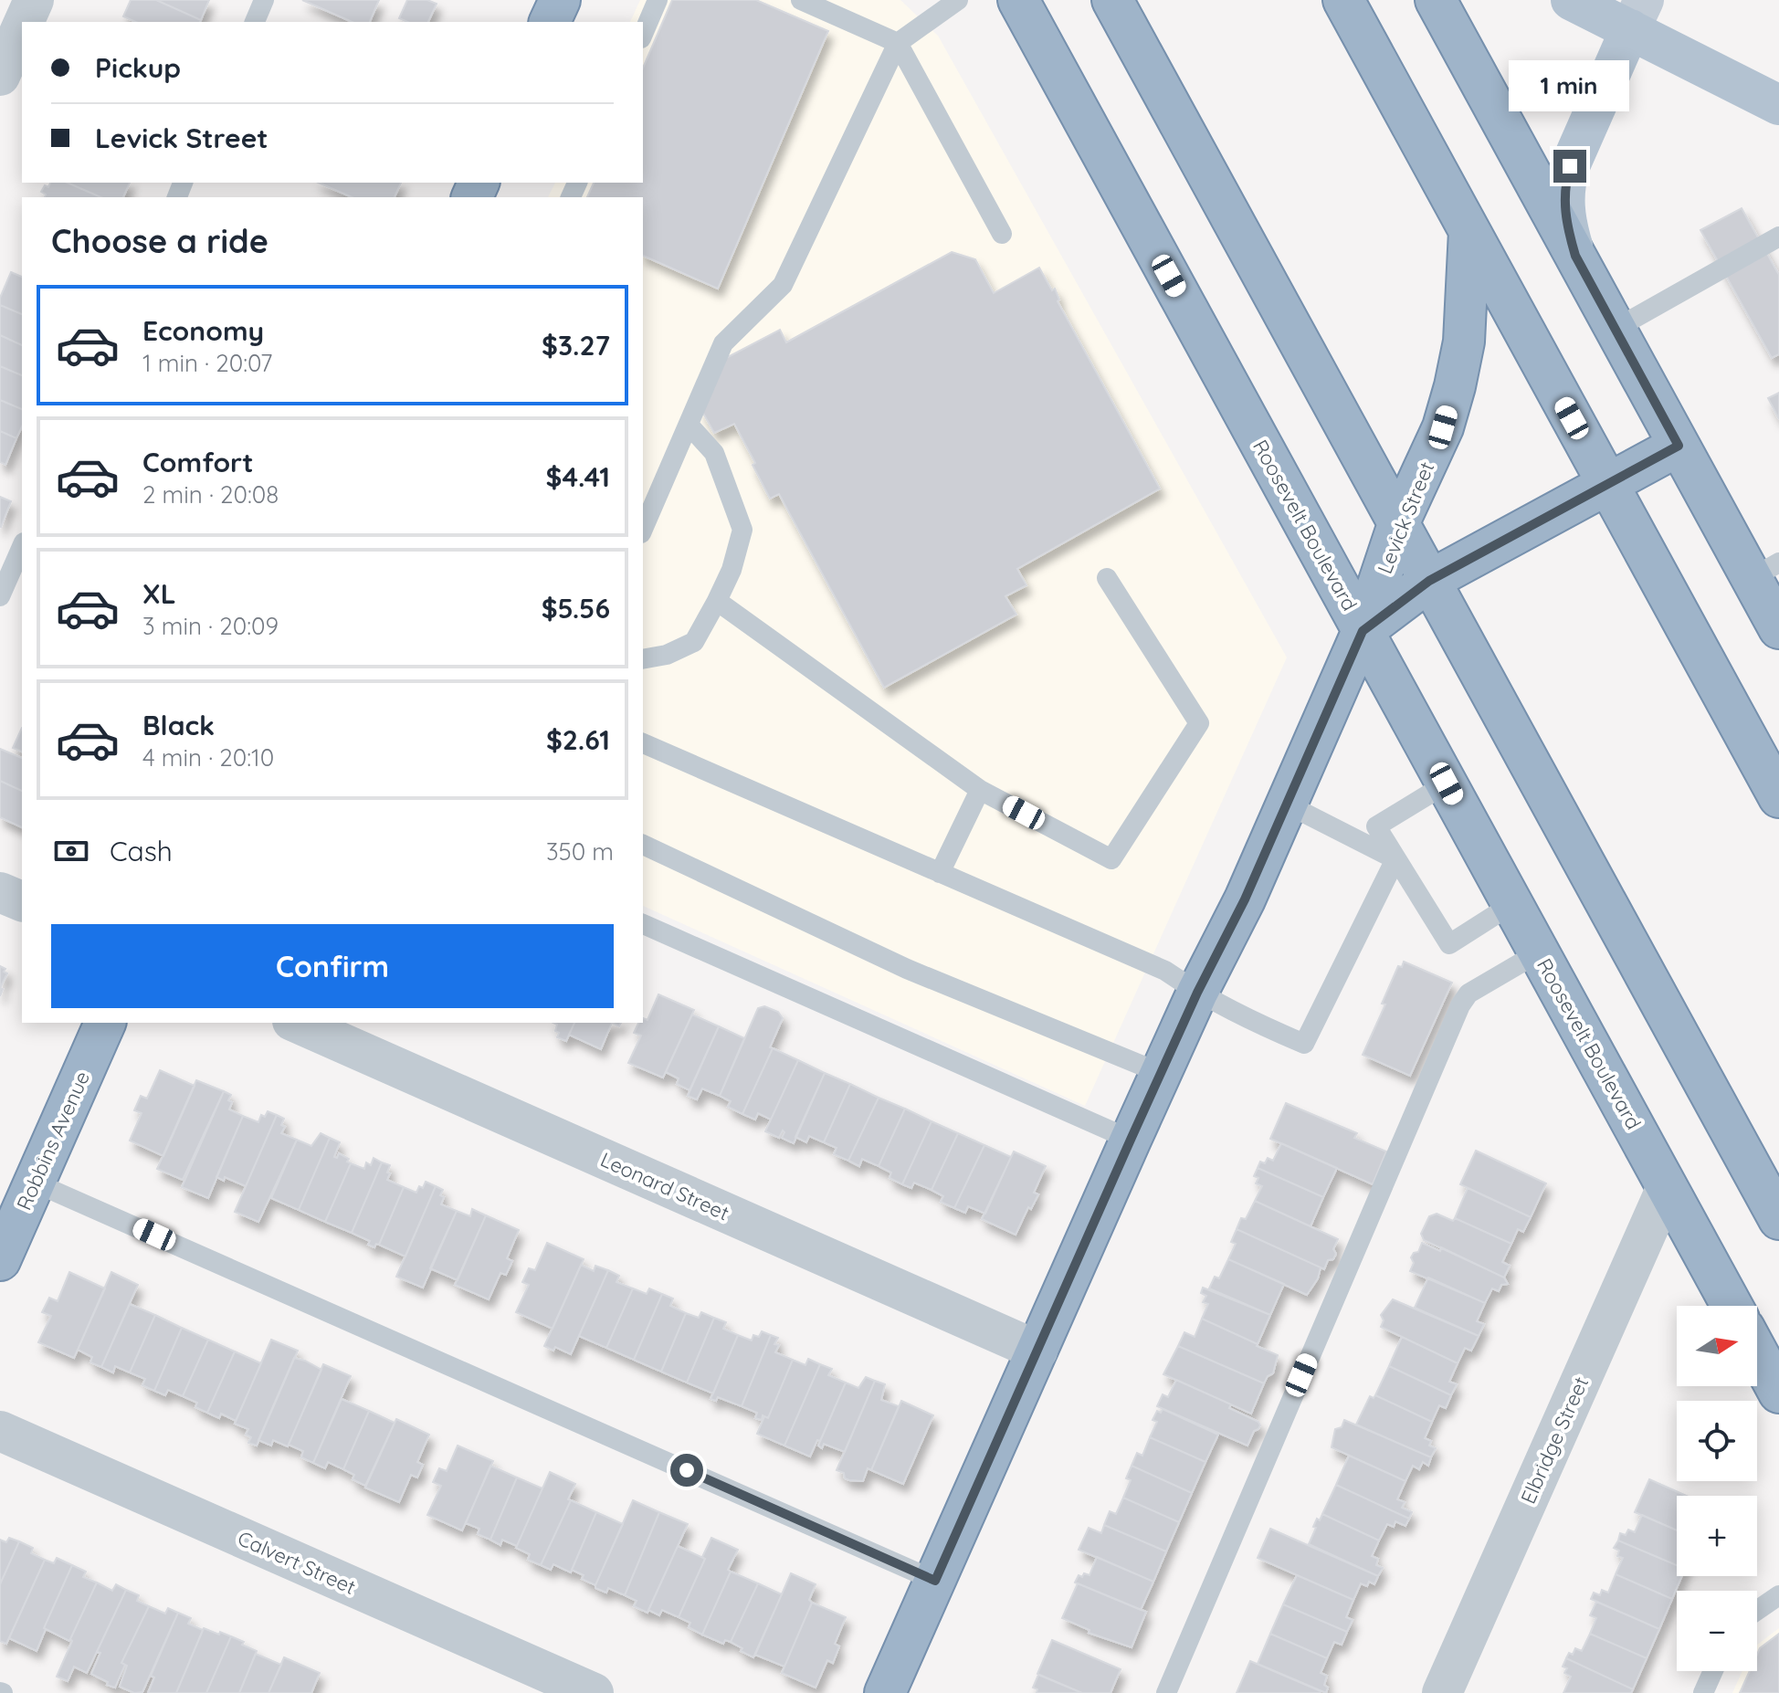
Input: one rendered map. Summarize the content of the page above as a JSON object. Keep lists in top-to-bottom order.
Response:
{
  "streets": {
    "highway": ["Levick Street", "Roosevelt Boulevard", "Robbins Avenue"],
    "street": ["Leonard Street", "Elbridge Street", "Calvert Street"]
  },
  "crossings": [
    ["Levick Street", "Roosevelt Boulevard"],
    ["Levick Street", "Leonard Street"],
    ["Roosevelt Boulevard", "Elbridge Street"]
  ],
  "north": "right",
  "page": {
    "banner": ["Pickup", "Levick Street"],
    "bubble": "1 min",
    "heading": "Choose a ride",
    "list": [
      {
        "name": "Economy",
        "note": "1 min · 20:07",
        "value": "$3.27"
      },
      {
        "name": "Comfort",
        "note": "2 min · 20:08",
        "value": "$4.41"
      },
      {
        "name": "XL",
        "note": "3 min · 20:09",
        "value": "$5.56"
      },
      {
        "name": "Black",
        "note": "4 min · 20:10",
        "value": "$2.61"
      }
    ],
    "pay": ["Cash", "350 m"],
    "buttons": "Confirm",
    "map_buttons": ["+", "−"]
  }
}
